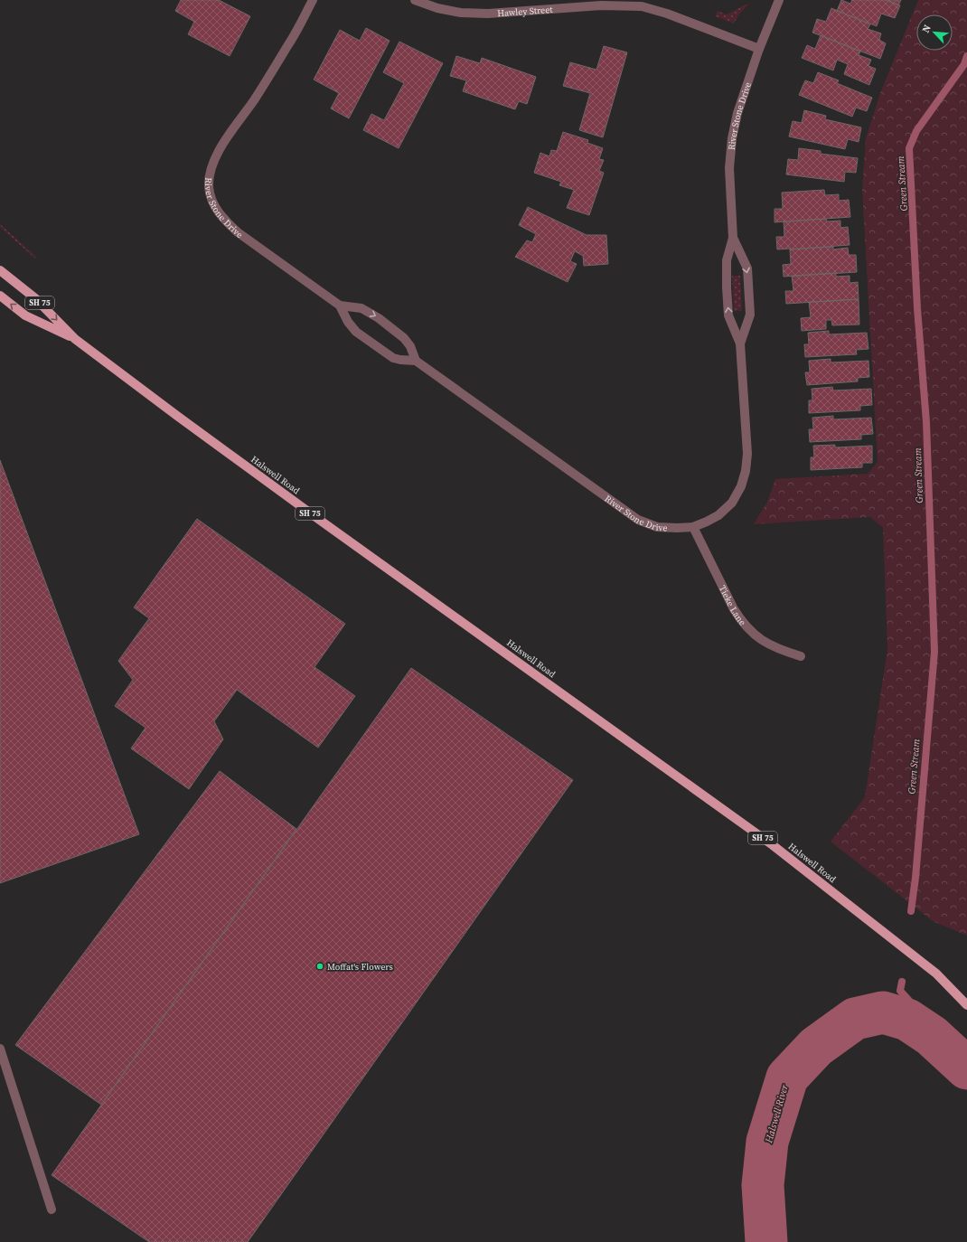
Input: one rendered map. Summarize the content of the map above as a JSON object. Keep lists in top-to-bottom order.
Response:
{
  "streets": {
    "main road": ["SH 75", "Halswell Road"],
    "street": ["Hawley Street", "River Stone Drive", "Tieke Lane"]
  },
  "crossings": [
    ["Hawley Street", "River Stone Drive"],
    ["River Stone Drive", "Tieke Lane"]
  ],
  "water": ["Green Stream", "Halswell River"],
  "places": ["Moffat's Flowers"],
  "north": "top left"
}
